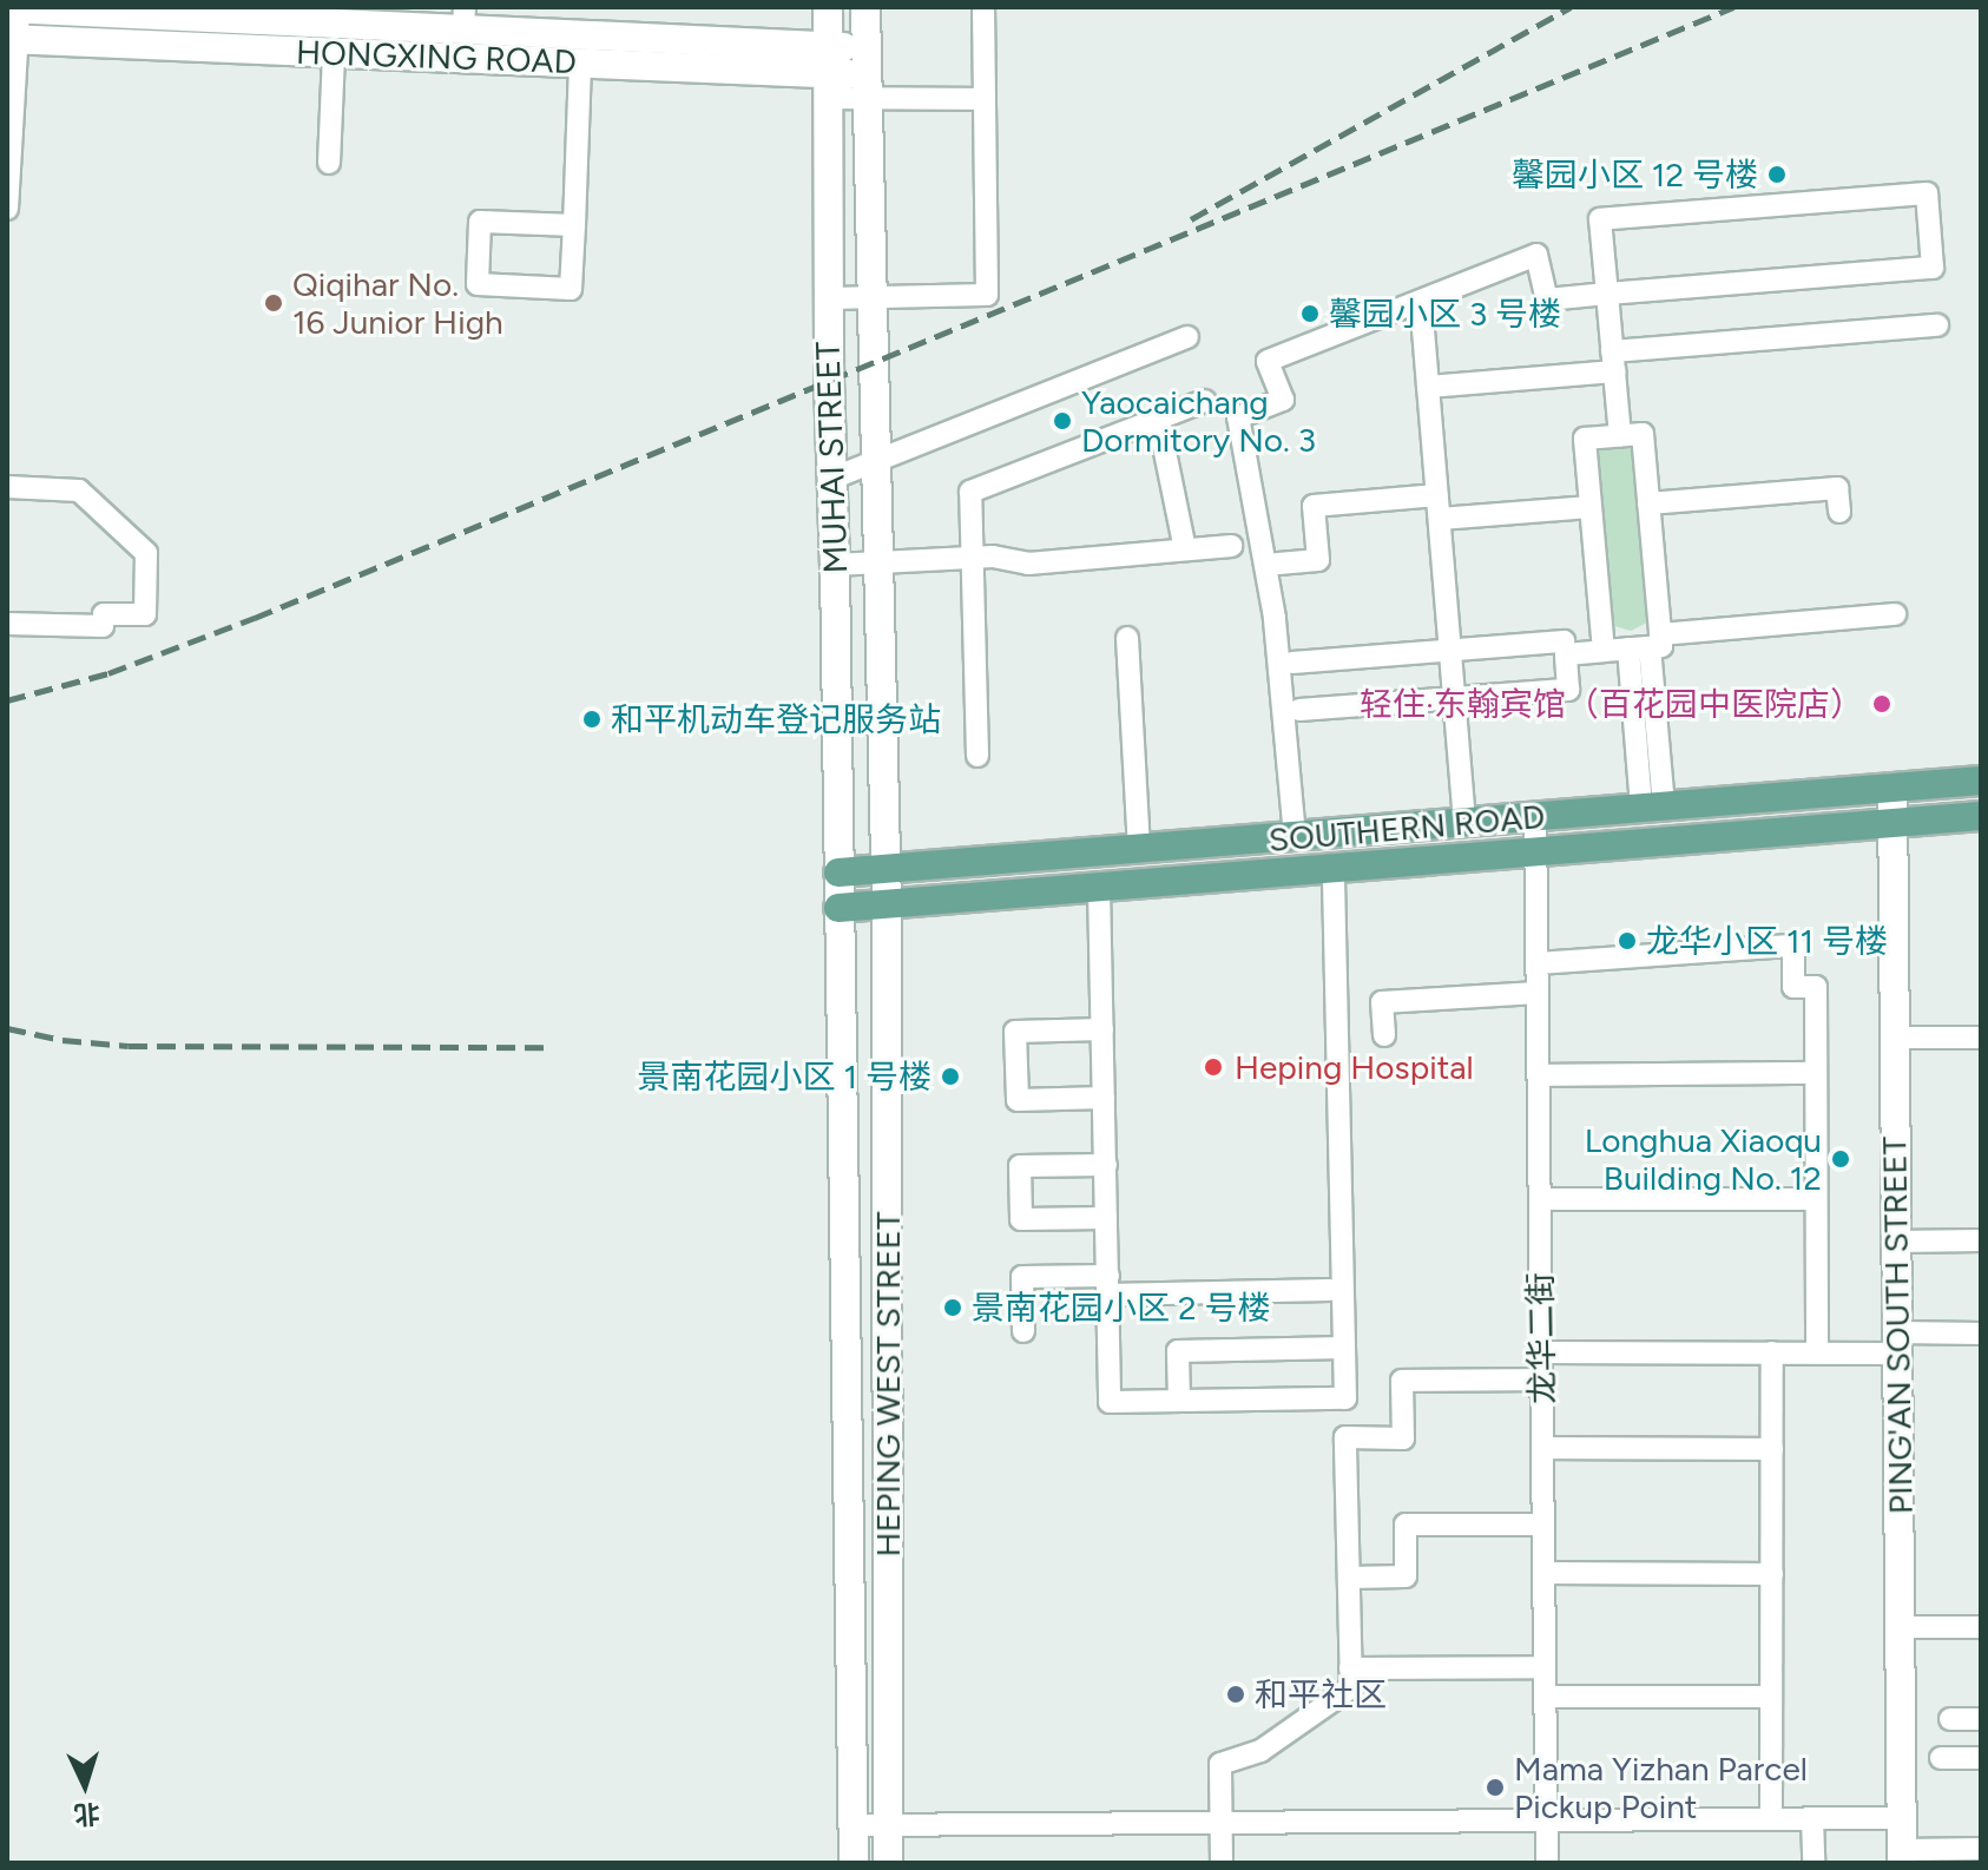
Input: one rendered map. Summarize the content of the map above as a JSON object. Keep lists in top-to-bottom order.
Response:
{
  "streets": {
    "main road": [
      "HONGXING ROAD",
      "MUHAI STREET",
      "SOUTHERN ROAD",
      "PING'AN SOUTH STREET",
      "HEPING WEST STREET"
    ],
    "street": ["龙华二街"]
  },
  "crossings": [
    ["HONGXING ROAD", "MUHAI STREET"],
    ["MUHAI STREET", "SOUTHERN ROAD"],
    ["MUHAI STREET", "HEPING WEST STREET"],
    ["SOUTHERN ROAD", "PING'AN SOUTH STREET"],
    ["SOUTHERN ROAD", "龙华二街"],
    ["SOUTHERN ROAD", "HEPING WEST STREET"]
  ],
  "places": [
    "馨园小区 12 号楼",
    "Qiqihar No. 16 Junior High",
    "馨园小区 3 号楼",
    "Yaocaichang Dormitory No. 3",
    "轻住·东翰宾馆（百花园中医院店）",
    "和平机动车登记服务站",
    "龙华小区 11 号楼",
    "Heping Hospital",
    "景南花园小区 1 号楼",
    "Longhua Xiaoqu Building No. 12",
    "景南花园小区 2 号楼",
    "和平社区",
    "Mama Yizhan Parcel Pickup Point"
  ],
  "north": "bottom"
}
